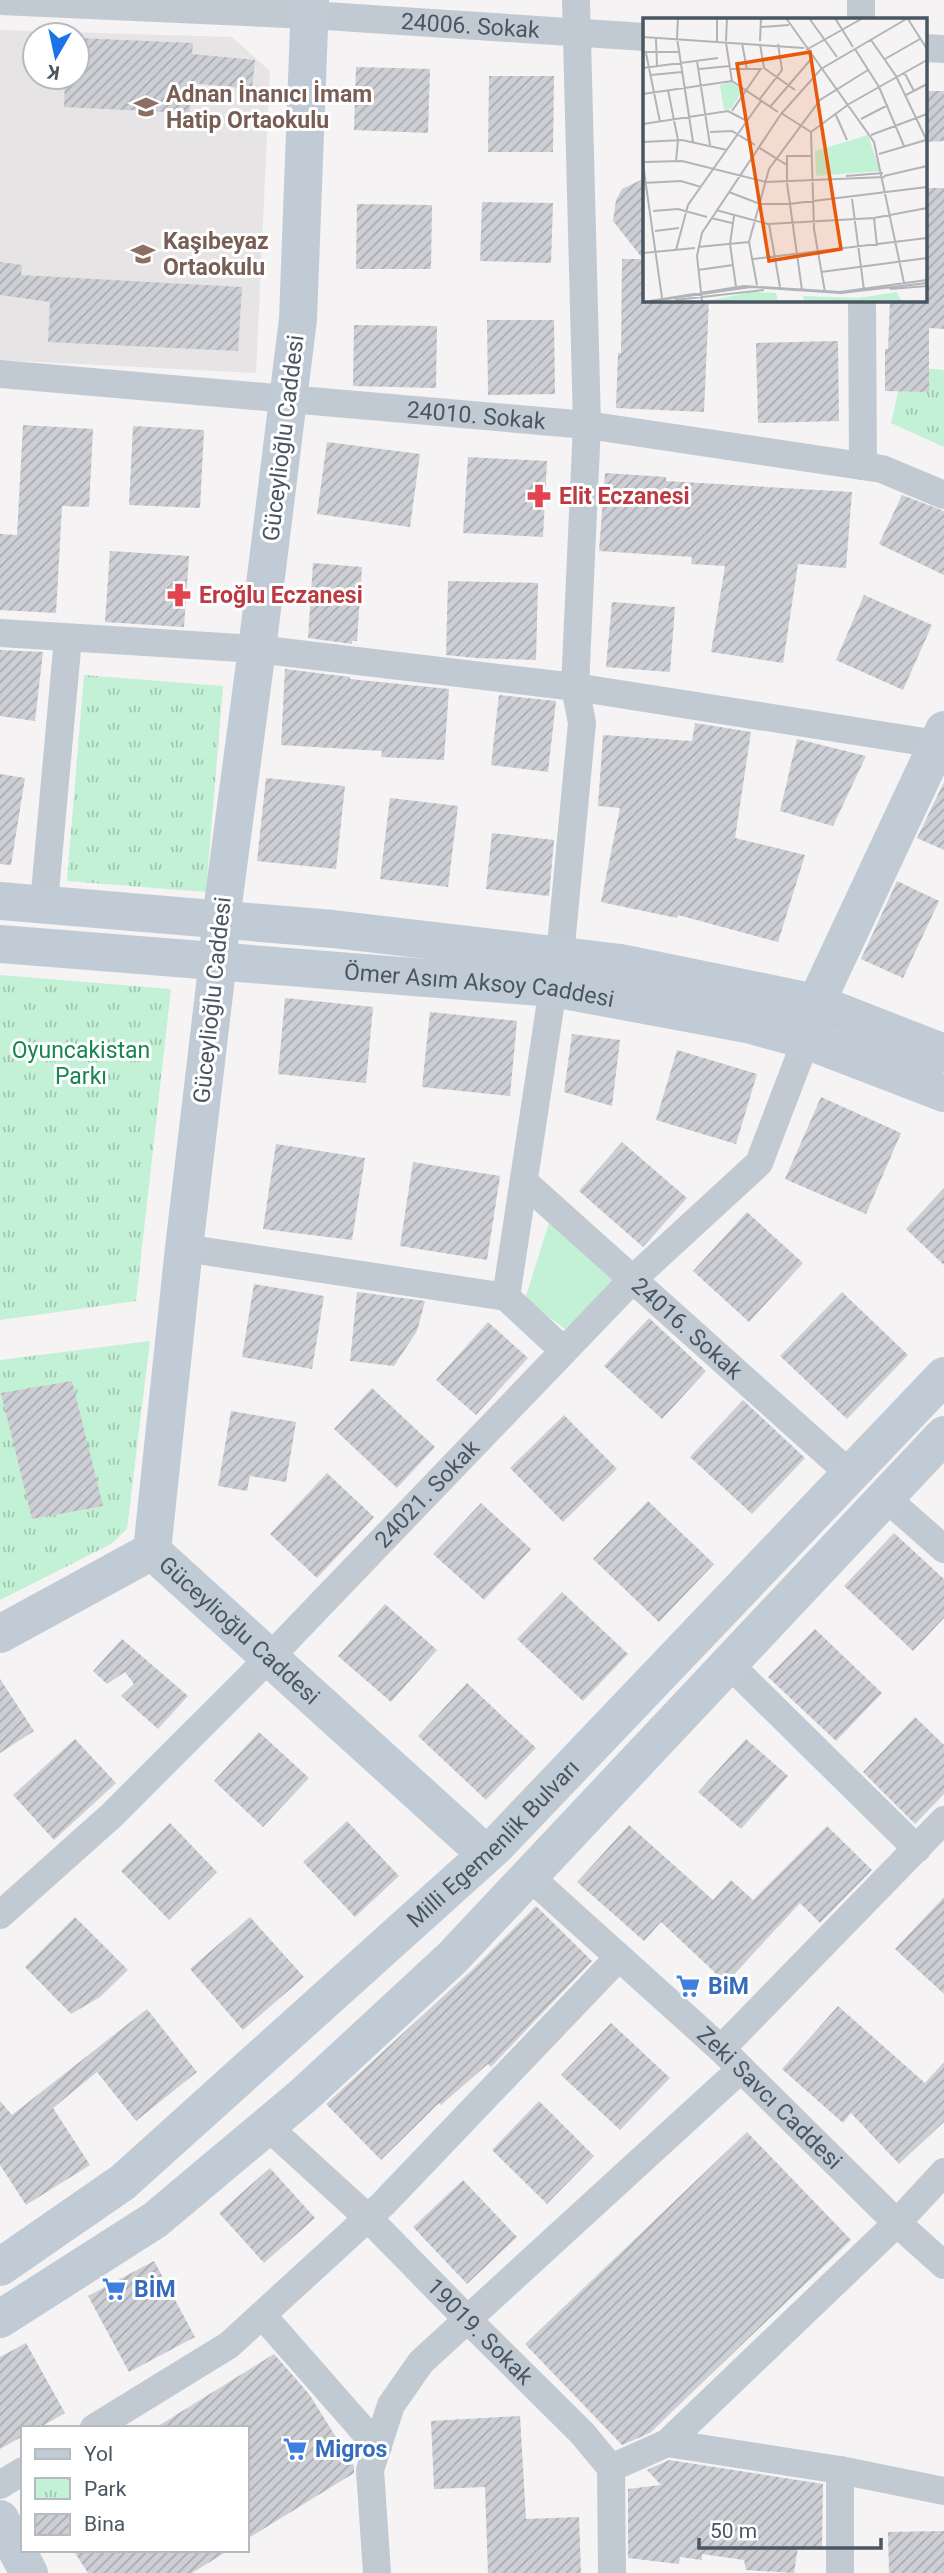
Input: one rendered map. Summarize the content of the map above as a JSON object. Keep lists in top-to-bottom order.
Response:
{
  "streets": {
    "street": [
      "24006. Sokak",
      "24010. Sokak",
      "Güceylioğlu Caddesi",
      "Ömer Asım Aksoy Caddesi",
      "24016. Sokak",
      "24021. Sokak",
      "Milli Egemenlik Bulvarı",
      "Zeki Savcı Caddesi",
      "19019. Sokak"
    ]
  },
  "crossings": [
    ["24006. Sokak", "Güceylioğlu Caddesi"],
    ["24010. Sokak", "Güceylioğlu Caddesi"],
    ["Güceylioğlu Caddesi", "Ömer Asım Aksoy Caddesi"],
    ["Güceylioğlu Caddesi", "24021. Sokak"],
    ["Güceylioğlu Caddesi", "Milli Egemenlik Bulvarı"],
    ["Ömer Asım Aksoy Caddesi", "24021. Sokak"],
    ["24016. Sokak", "24021. Sokak"],
    ["24016. Sokak", "Milli Egemenlik Bulvarı"],
    ["Milli Egemenlik Bulvarı", "Zeki Savcı Caddesi"],
    ["Milli Egemenlik Bulvarı", "19019. Sokak"]
  ],
  "parks": ["Oyuncakistan Parkı"],
  "places": {
    "school or university": ["Adnan İnanıcı İmam Hatip Ortaokulu", "Kaşıbeyaz Ortaokulu"],
    "pharmacy": ["Elit Eczanesi", "Eroğlu Eczanesi"],
    "supermarket": ["BiM", "BİM", "Migros"]
  },
  "legend": ["Yol", "Park", "Bina"],
  "scale_bar": "50 m",
  "north": "bottom"
}
